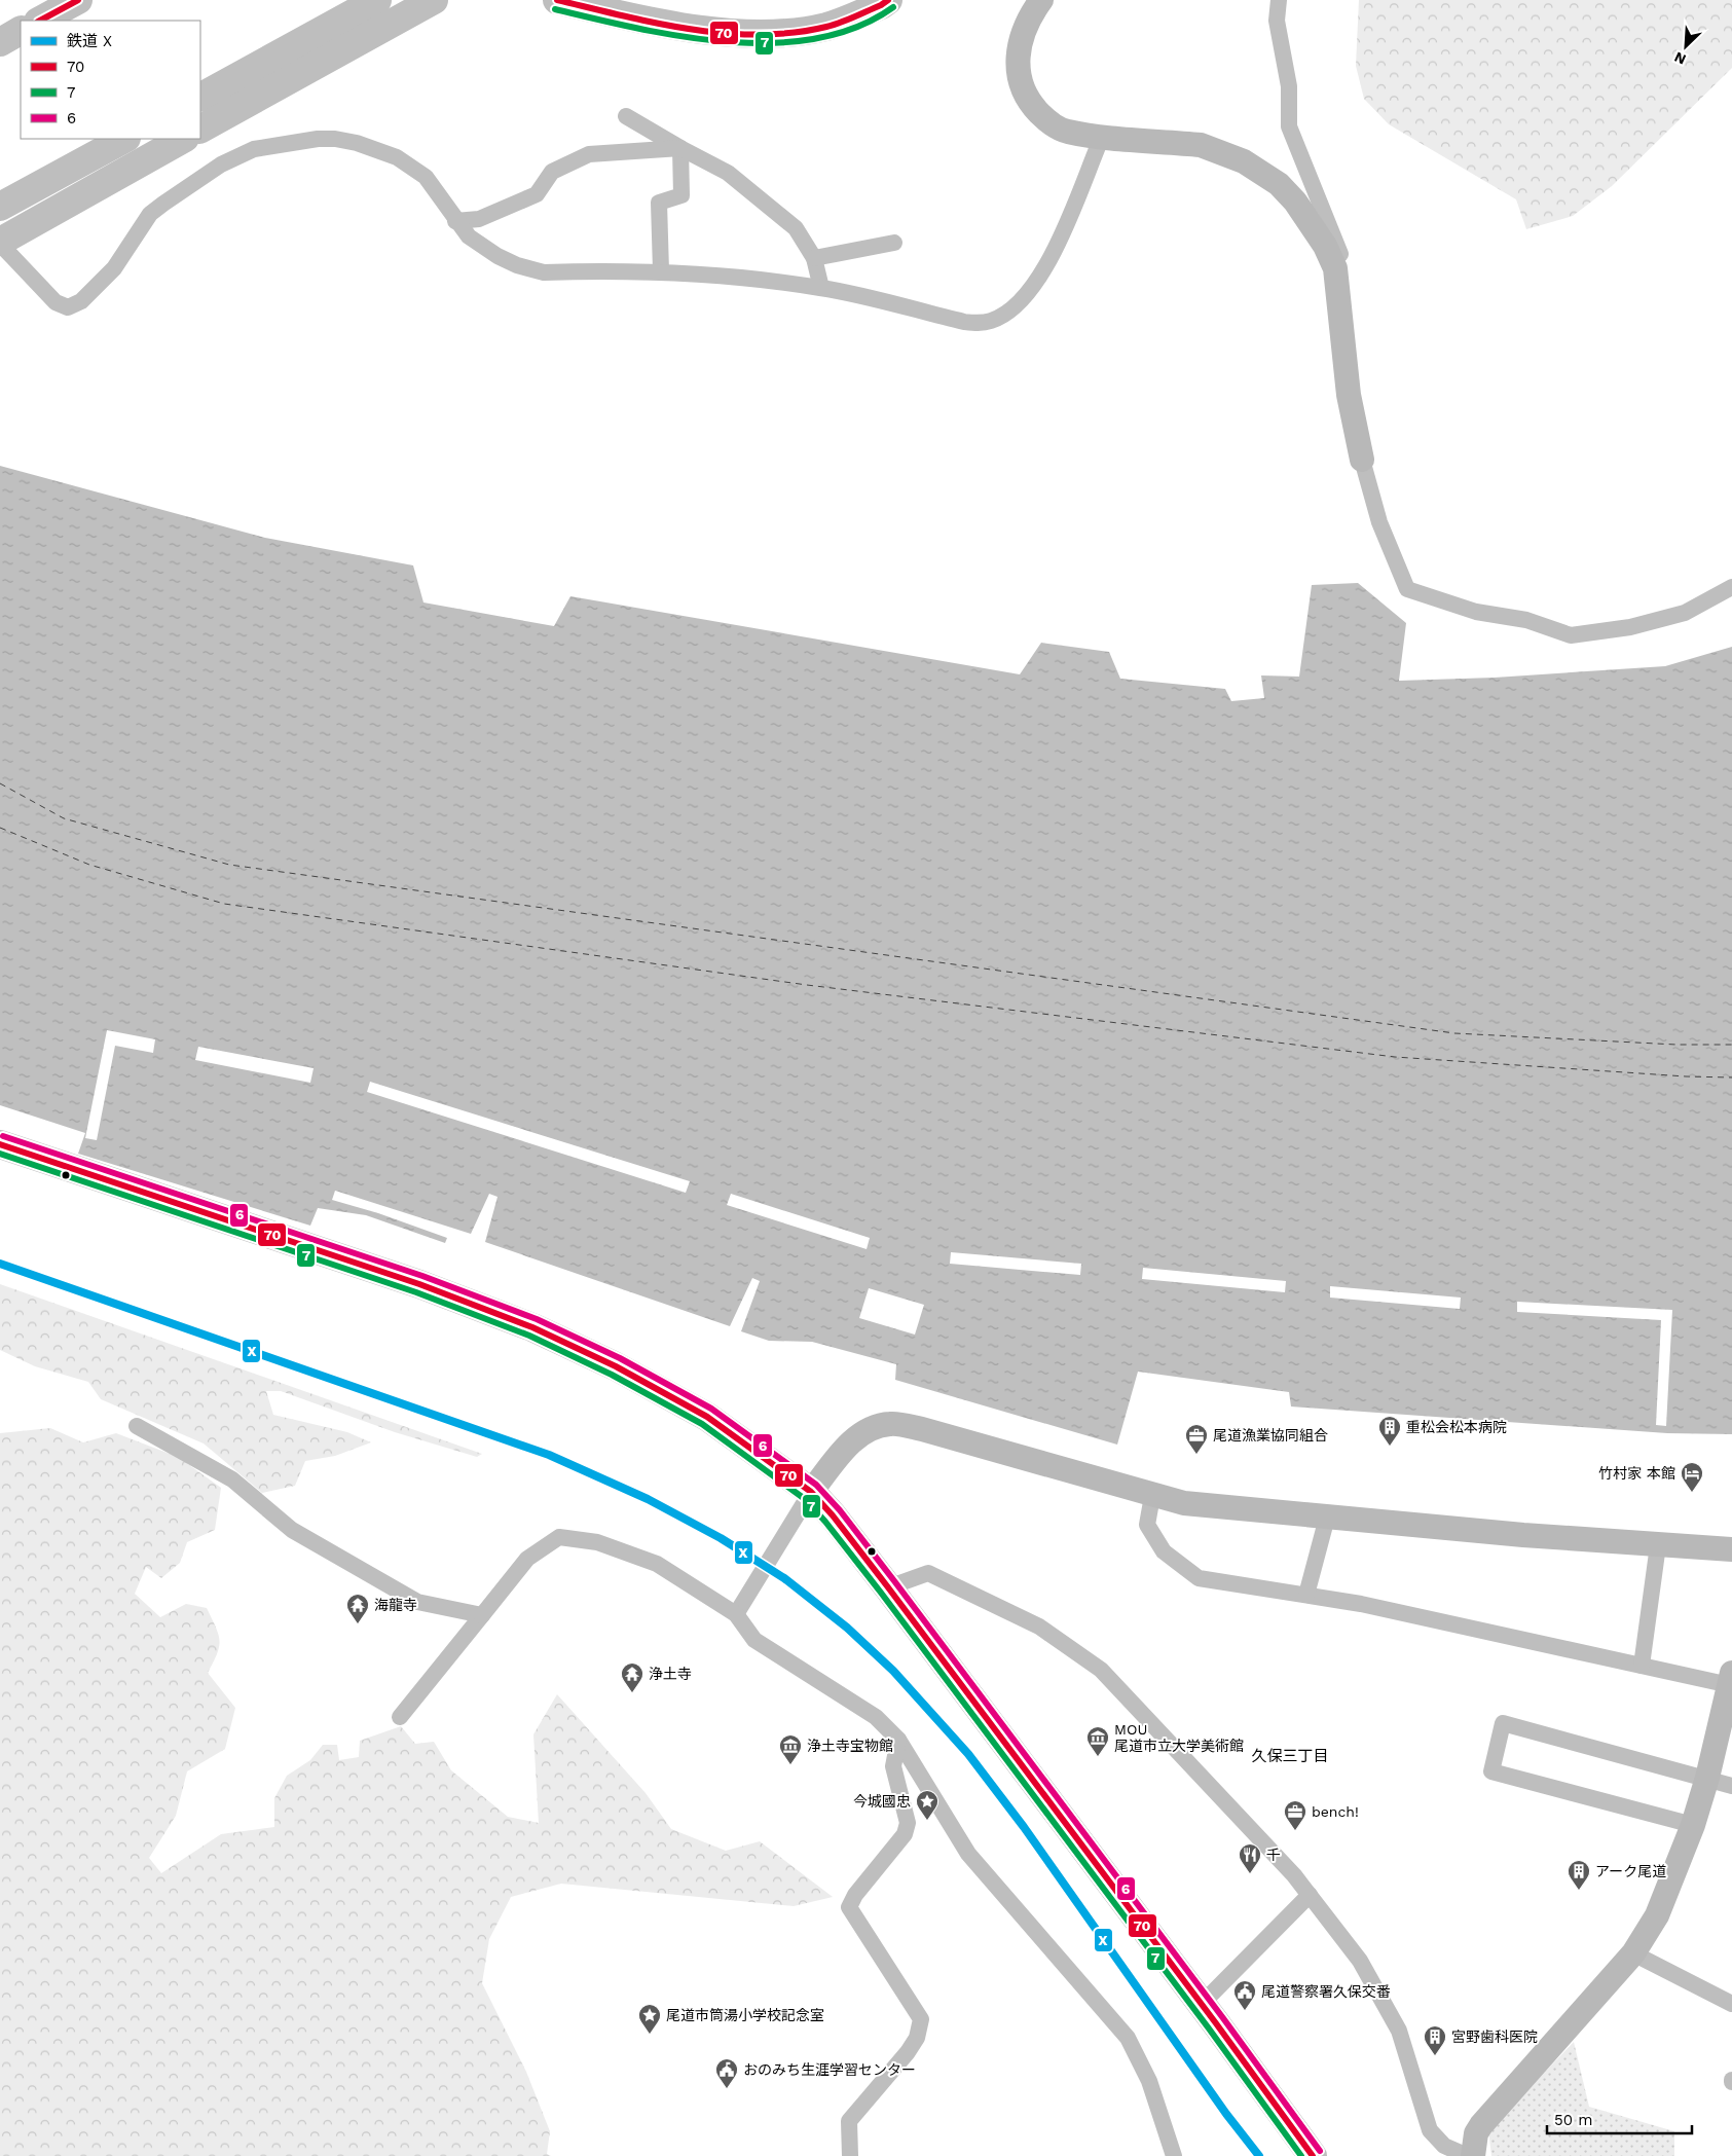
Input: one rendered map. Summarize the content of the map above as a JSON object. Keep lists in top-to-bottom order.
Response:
{
  "districts": ["久保三丁目"],
  "places": {
    "building": ["重松会松本病院", "アーク尾道", "宮野歯科医院"],
    "office": ["尾道漁業協同組合", "bench!"],
    "hotel": ["竹村家 本館"],
    "temple": ["海龍寺", "浄土寺"],
    "museum": ["MOU 尾道市立大学美術館", "浄土寺宝物館"],
    "place": ["今城國忠", "尾道市筒湯小学校記念室"],
    "restaurant": ["千"],
    "public building": ["尾道警察署久保交番", "おのみち生涯学習センター"]
  },
  "lines": [
    "transit line 70",
    "transit line 7",
    "transit line 6",
    "rail line X"
  ],
  "legend": [
    "鉄道 X",
    "70",
    "7",
    "6"
  ],
  "scale_bar": "50 m",
  "north": "bottom left"
}
